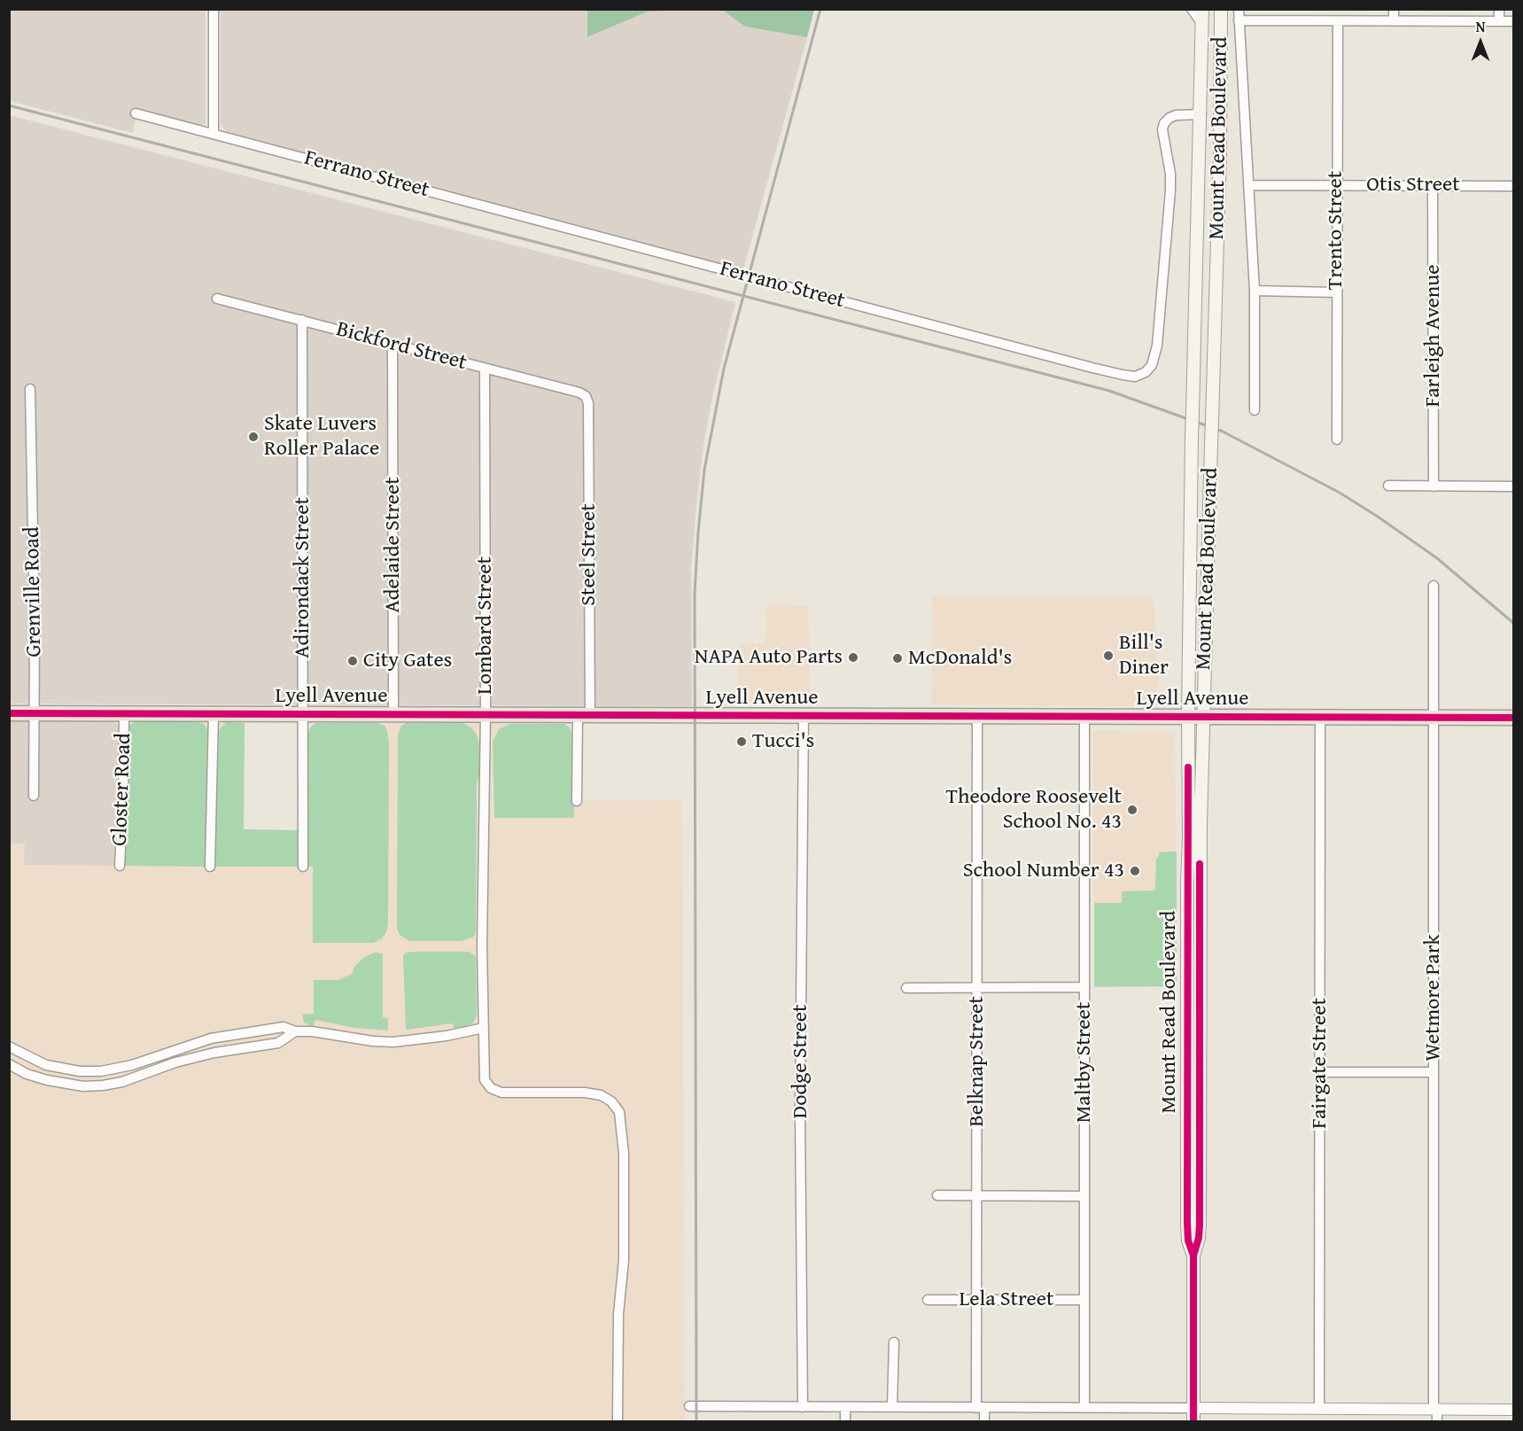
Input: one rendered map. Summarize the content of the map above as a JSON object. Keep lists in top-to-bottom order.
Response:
{
  "streets": {
    "main road": ["Mount Read Boulevard", "Lyell Avenue"],
    "street": [
      "Ferrano Street",
      "Otis Street",
      "Trento Street",
      "Farleigh Avenue",
      "Bickford Street",
      "Adelaide Street",
      "Steel Street",
      "Adirondack Street",
      "Grenville Road",
      "Lombard Street",
      "Gloster Road",
      "Wetmore Park",
      "Dodge Street",
      "Belknap Street",
      "Maltby Street",
      "Fairgate Street",
      "Lela Street"
    ]
  },
  "crossings": [
    ["Mount Read Boulevard", "Ferrano Street"],
    ["Mount Read Boulevard", "Otis Street"],
    ["Mount Read Boulevard", "Lyell Avenue"],
    ["Otis Street", "Trento Street"],
    ["Otis Street", "Farleigh Avenue"],
    ["Bickford Street", "Adelaide Street"],
    ["Bickford Street", "Steel Street"],
    ["Bickford Street", "Adirondack Street"],
    ["Bickford Street", "Lombard Street"],
    ["Adelaide Street", "Lyell Avenue"],
    ["Steel Street", "Lyell Avenue"],
    ["Adirondack Street", "Lyell Avenue"],
    ["Grenville Road", "Lyell Avenue"],
    ["Lombard Street", "Lyell Avenue"],
    ["Lyell Avenue", "Gloster Road"],
    ["Lyell Avenue", "Wetmore Park"],
    ["Lyell Avenue", "Dodge Street"],
    ["Lyell Avenue", "Belknap Street"],
    ["Lyell Avenue", "Maltby Street"],
    ["Lyell Avenue", "Fairgate Street"],
    ["Belknap Street", "Lela Street"],
    ["Maltby Street", "Lela Street"]
  ],
  "places": [
    "Skate Luvers Roller Palace",
    "Bill's Diner",
    "NAPA Auto Parts",
    "McDonald's",
    "City Gates",
    "Tucci's",
    "Theodore Roosevelt School No. 43",
    "School Number 43"
  ],
  "north": "top"
}
